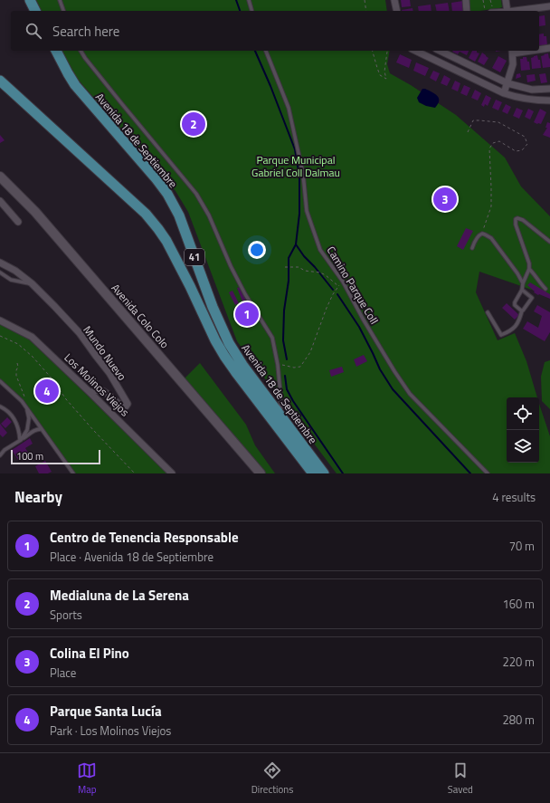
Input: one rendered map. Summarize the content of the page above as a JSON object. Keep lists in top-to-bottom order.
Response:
{
  "streets": {
    "main road": ["Avenida 18 de Septiembre", "41"],
    "street": ["Avenida Colo Colo", "Mundo Nuevo", "Los Molinos Viejos"],
    "lane": ["Camino Parque Coll"]
  },
  "crossings": [
    ["Mundo Nuevo", "Los Molinos Viejos"]
  ],
  "parks": ["Parque Municipal Gabriel Coll Dalmau"],
  "scale_bar": "100 m",
  "page": {
    "search": "Search here",
    "pins": [
      "2",
      "3",
      "1",
      "4"
    ],
    "scale": "100 m",
    "heading": ["Nearby", "4 results"],
    "list": [
      {
        "mark": "1",
        "name": "Centro de Tenencia Responsable",
        "note": "Place · Avenida 18 de Septiembre",
        "value": "70 m"
      },
      {
        "mark": "2",
        "name": "Medialuna de La Serena",
        "note": "Sports",
        "value": "160 m"
      },
      {
        "mark": "3",
        "name": "Colina El Pino",
        "note": "Place",
        "value": "220 m"
      },
      {
        "mark": "4",
        "name": "Parque Santa Lucía",
        "note": "Park · Los Molinos Viejos",
        "value": "280 m"
      }
    ],
    "nav": ["Map", "Directions", "Saved"]
  }
}
